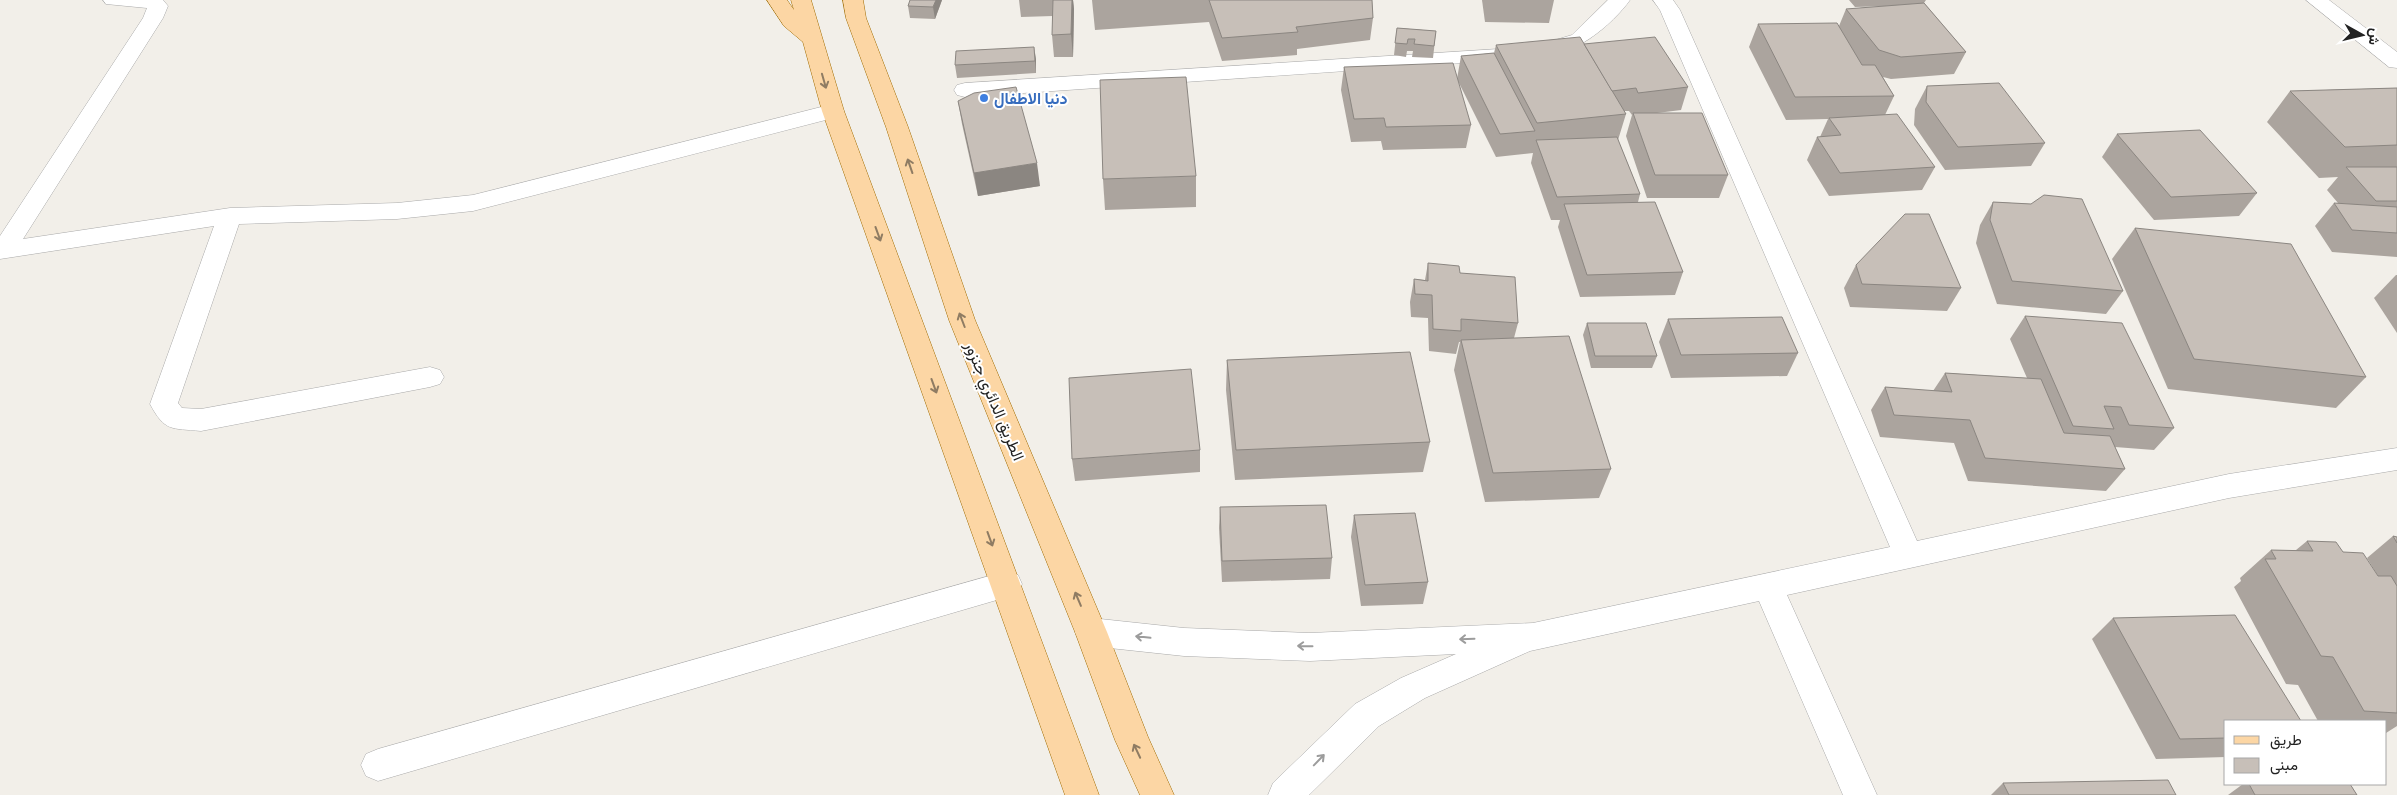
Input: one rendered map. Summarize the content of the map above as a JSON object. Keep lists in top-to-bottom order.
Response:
{
  "streets": {
    "main road": ["الطريق الدائري جنزور"]
  },
  "places": ["دنيا الاطفال"],
  "legend": ["طريق", "مبنى"],
  "north": "right"
}
